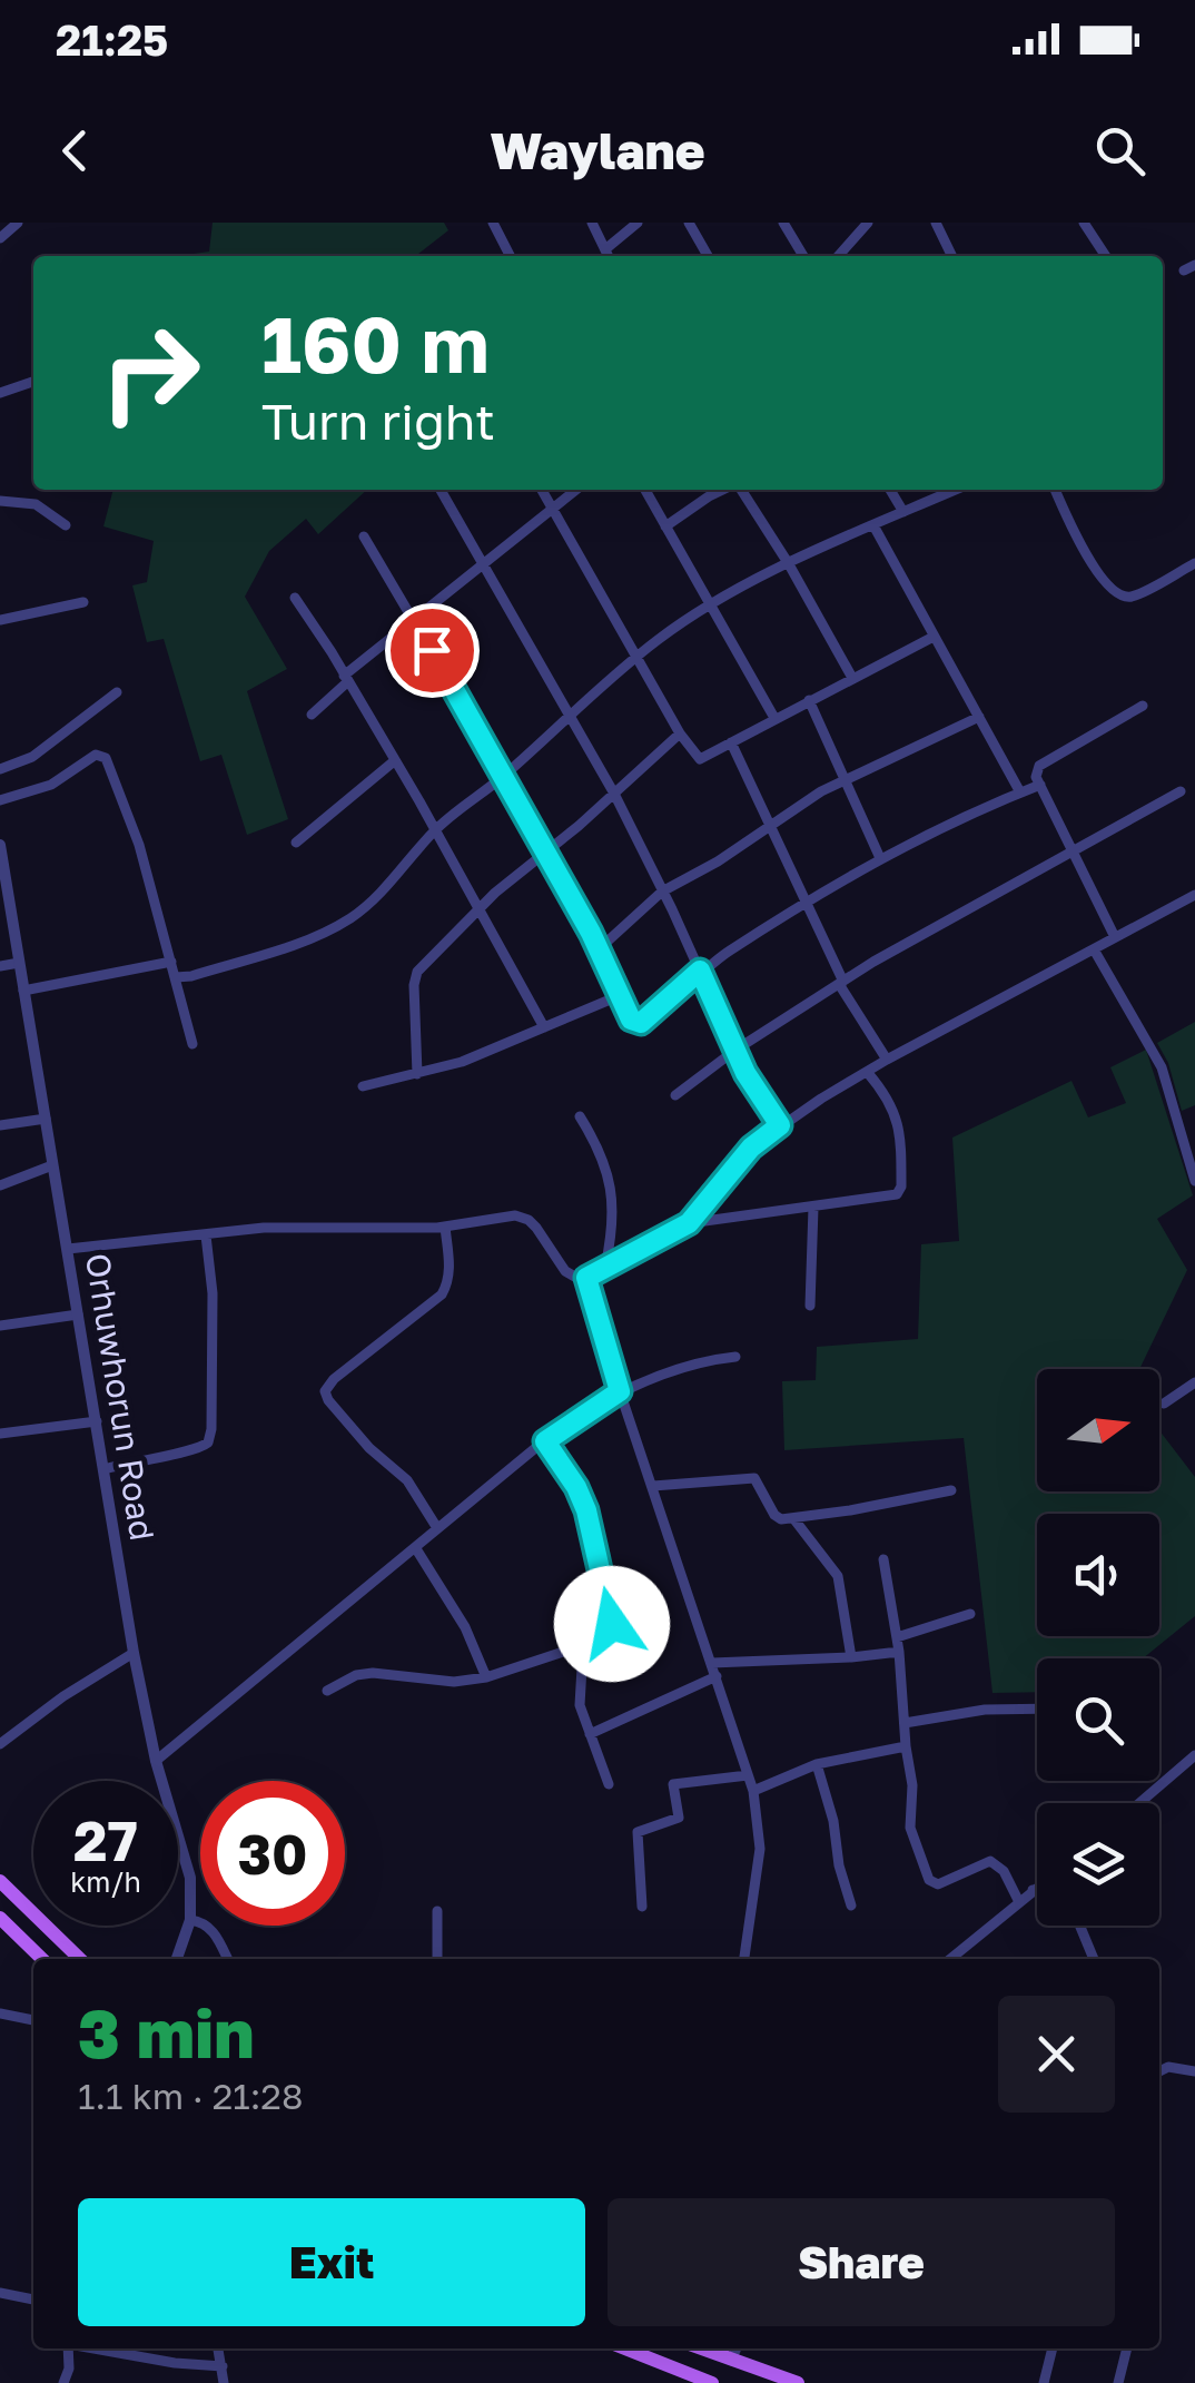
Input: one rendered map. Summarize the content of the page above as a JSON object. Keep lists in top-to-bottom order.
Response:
{
  "streets": {
    "street": ["Orhuwhorun Road"]
  },
  "north": "right",
  "page": {
    "status": "21:25",
    "header": "Waylane",
    "turn": ["160 m", "Turn right"],
    "speed": "27 km/h",
    "limit": "30",
    "heading": ["3 min", "1.1 km · 21:28"],
    "buttons": ["Exit", "Share"]
  }
}
